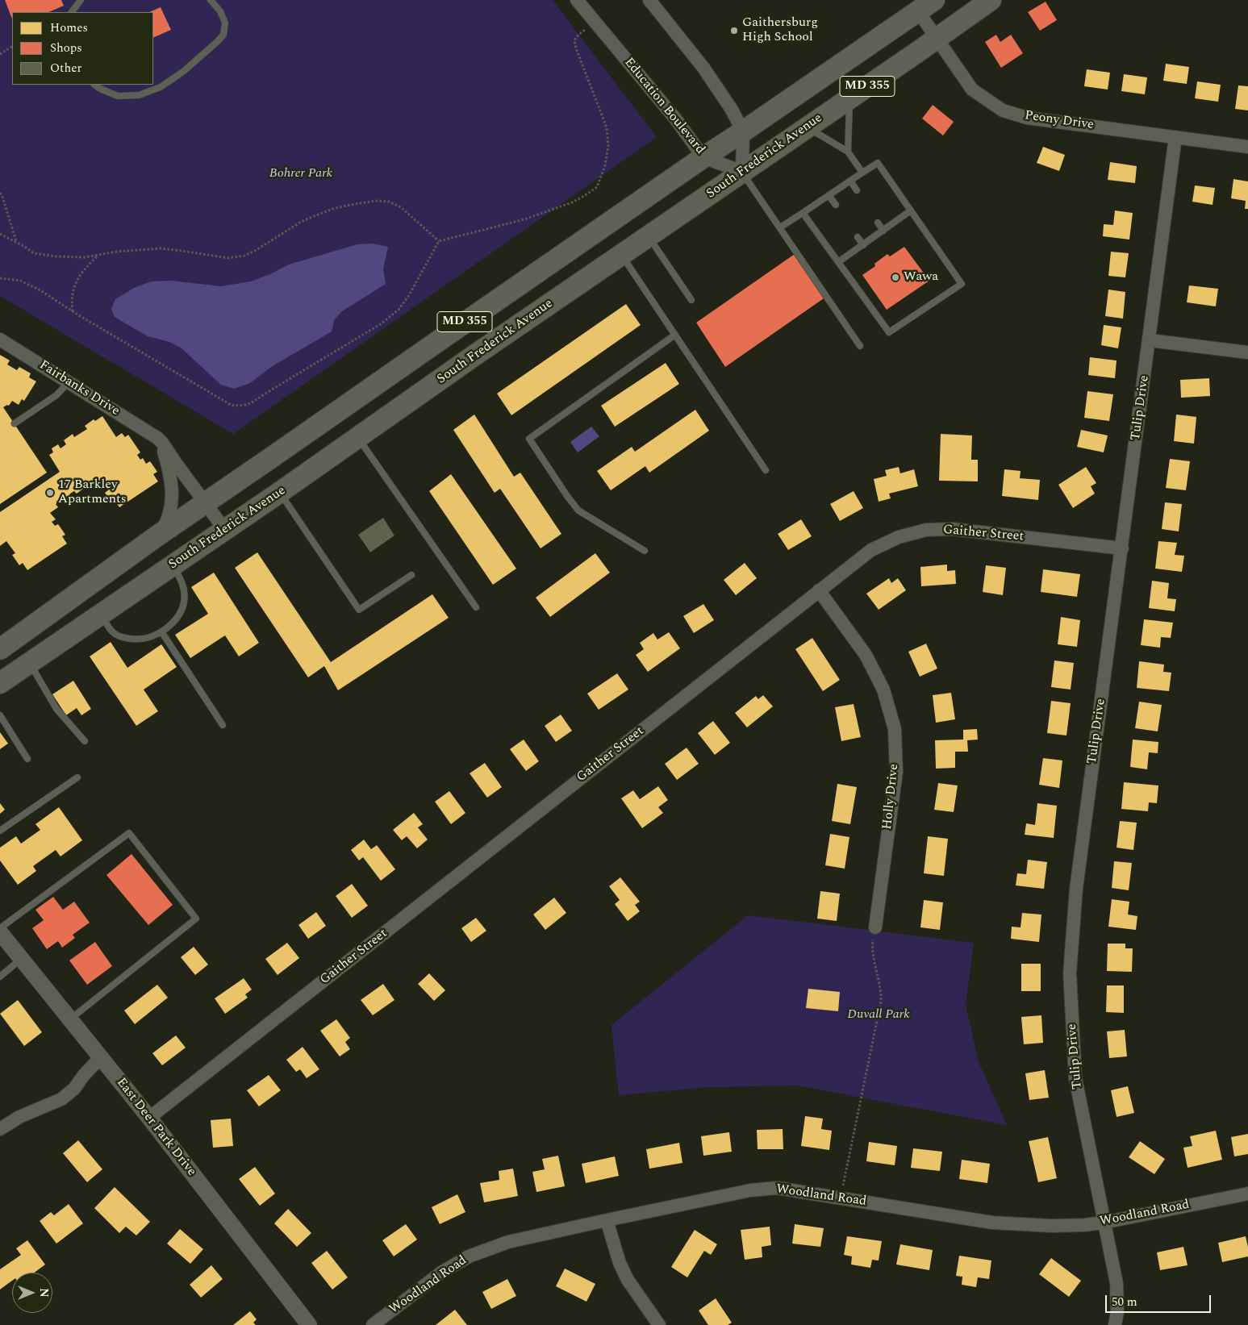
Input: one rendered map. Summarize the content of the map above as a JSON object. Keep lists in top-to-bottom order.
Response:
{
  "streets": {
    "main road": ["MD 355", "South Frederick Avenue"],
    "street": [
      "Education Boulevard",
      "Peony Drive",
      "Fairbanks Drive",
      "Tulip Drive",
      "Gaither Street",
      "Holly Drive",
      "East Deer Park Drive",
      "Woodland Road"
    ]
  },
  "crossings": [
    ["MD 355", "Education Boulevard"],
    ["MD 355", "Peony Drive"],
    ["MD 355", "Fairbanks Drive"],
    ["Education Boulevard", "South Frederick Avenue"],
    ["Peony Drive", "South Frederick Avenue"],
    ["Peony Drive", "Tulip Drive"],
    ["South Frederick Avenue", "Fairbanks Drive"],
    ["Tulip Drive", "Gaither Street"],
    ["Tulip Drive", "Woodland Road"],
    ["Gaither Street", "Holly Drive"],
    ["Gaither Street", "East Deer Park Drive"]
  ],
  "parks": ["Bohrer Park", "Duvall Park"],
  "places": ["Gaithersburg High School", "Wawa", "17 Barkley Apartments"],
  "legend": ["Homes", "Shops", "Other"],
  "scale_bar": "50 m",
  "north": "right"
}
